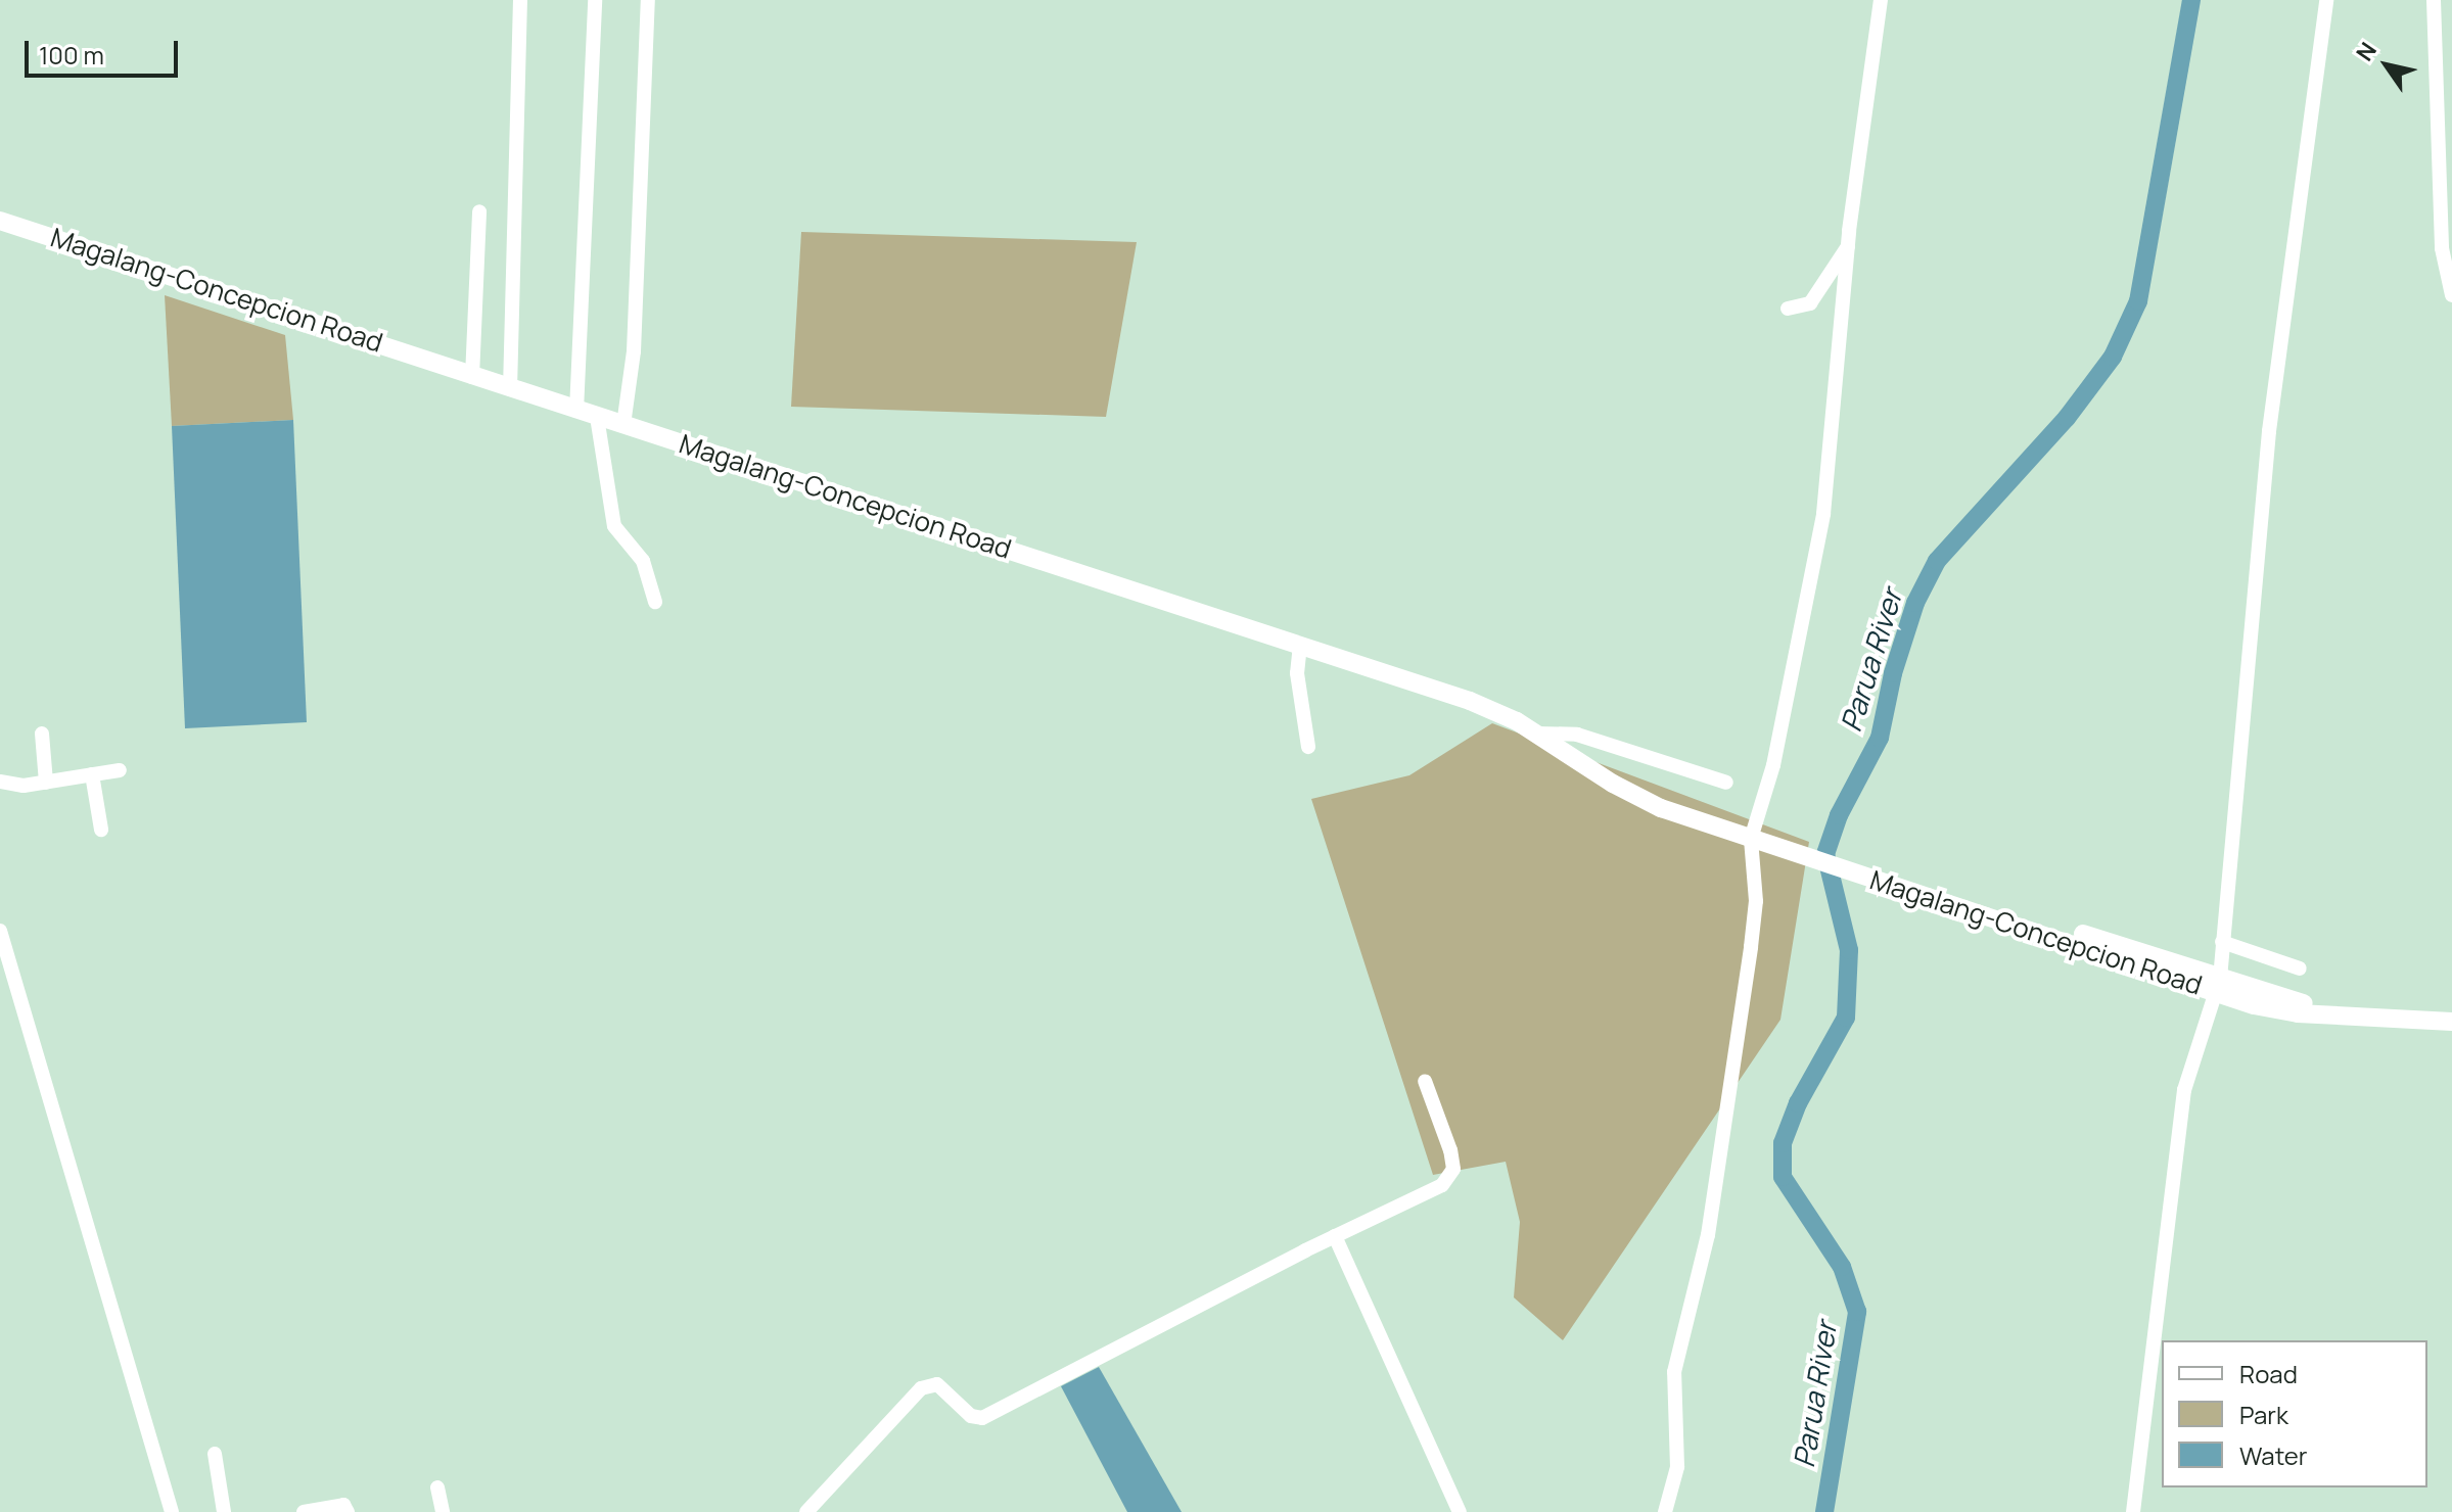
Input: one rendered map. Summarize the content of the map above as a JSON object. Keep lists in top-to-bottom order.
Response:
{
  "streets": {
    "main road": ["Magalang-Concepcion Road"]
  },
  "water": ["Parua River"],
  "legend": ["Road", "Park", "Water"],
  "scale_bar": "100 m",
  "north": "top left"
}
